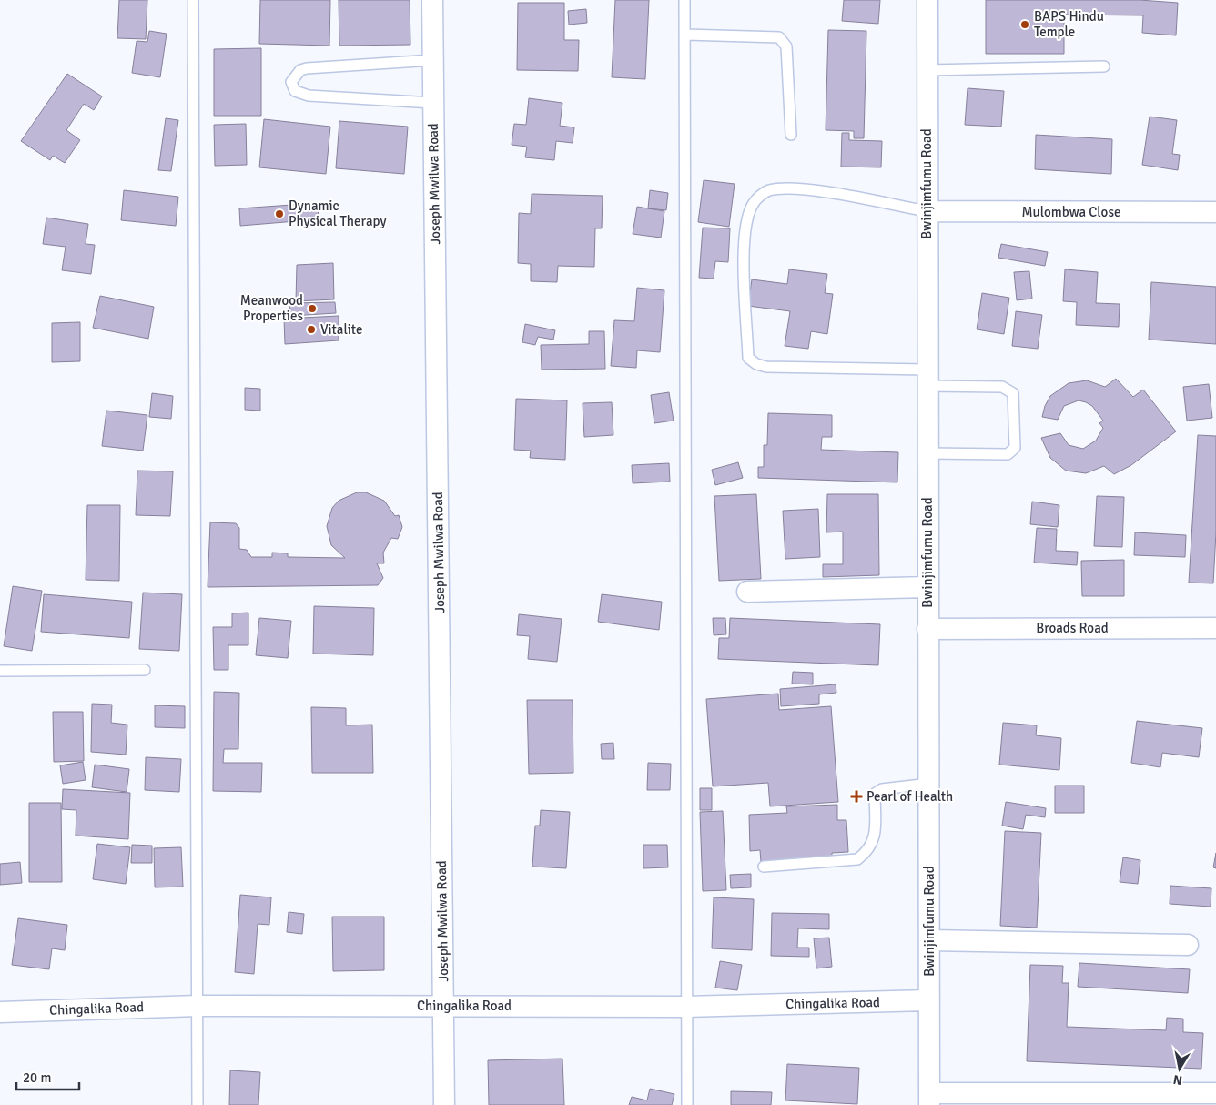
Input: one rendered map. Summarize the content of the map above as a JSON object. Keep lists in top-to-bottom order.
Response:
{
  "streets": {
    "street": [
      "Joseph Mwilwa Road",
      "Bwinjimfumu Road",
      "Mulombwa Close",
      "Broads Road",
      "Chingalika Road"
    ]
  },
  "crossings": [
    ["Joseph Mwilwa Road", "Chingalika Road"],
    ["Bwinjimfumu Road", "Mulombwa Close"],
    ["Bwinjimfumu Road", "Broads Road"],
    ["Bwinjimfumu Road", "Chingalika Road"]
  ],
  "places": {
    "other": [
      "BAPS Hindu Temple",
      "Dynamic Physical Therapy",
      "Meanwood Properties",
      "Vitalite"
    ],
    "health": ["Pearl of Health"]
  },
  "scale_bar": "20 m",
  "north": "bottom"
}
